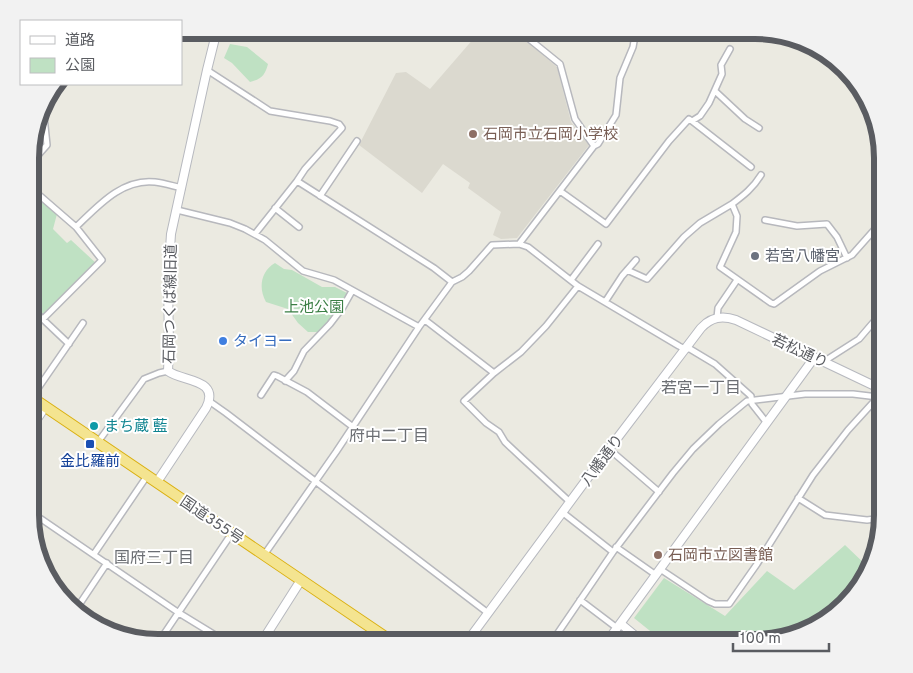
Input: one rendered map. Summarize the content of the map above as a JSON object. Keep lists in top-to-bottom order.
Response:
{
  "streets": {
    "highway": ["国道355号"],
    "street": ["石岡つくば線旧道", "若松通り", "八幡通り"]
  },
  "crossings": [
    ["若松通り", "八幡通り"]
  ],
  "districts": ["若宮一丁目", "府中二丁目", "国府三丁目"],
  "parks": ["上池公園"],
  "places": {
    "other": [
      "石岡市立石岡小学校",
      "若宮八幡宮",
      "タイヨー",
      "まち蔵 藍",
      "石岡市立図書館"
    ],
    "transit": ["金比羅前"]
  },
  "legend": ["道路", "公園"],
  "scale_bar": "100 m"
}
